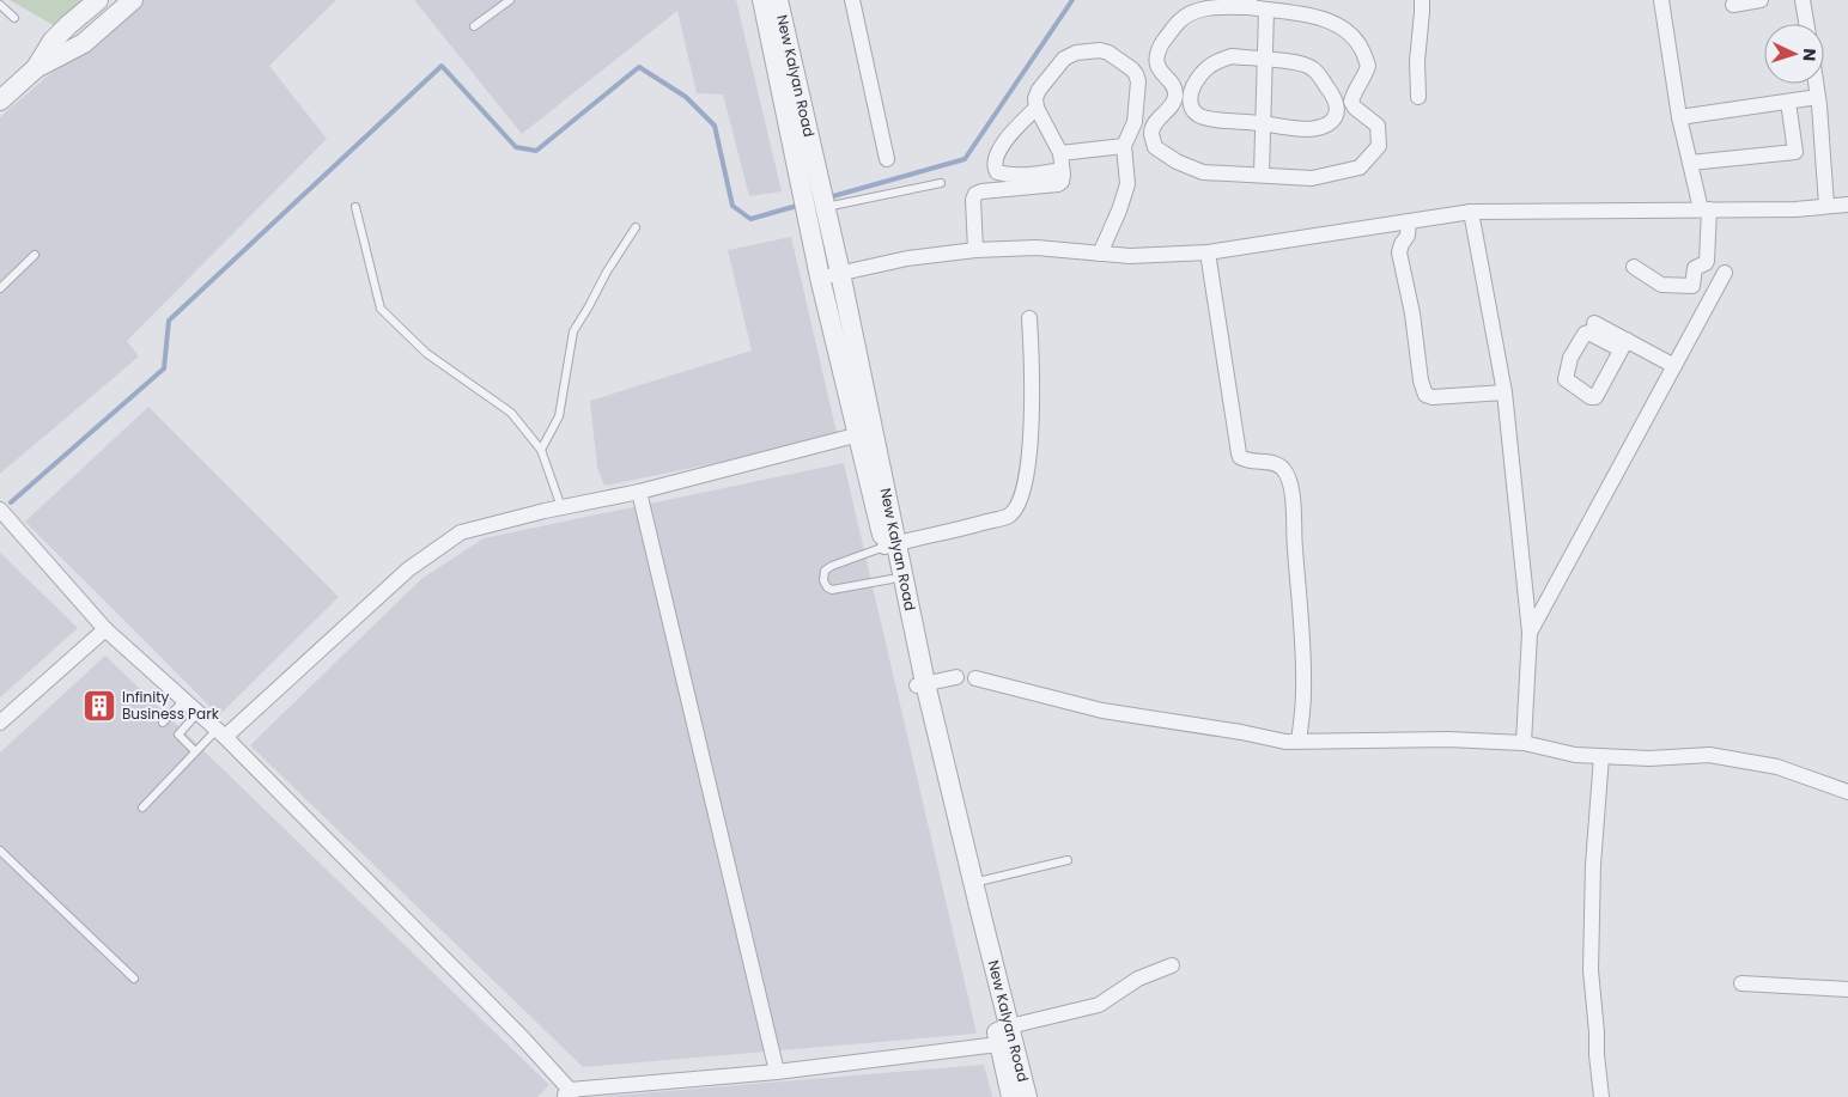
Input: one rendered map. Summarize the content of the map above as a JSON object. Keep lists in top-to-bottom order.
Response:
{
  "streets": {
    "street": ["New Kalyan Road"]
  },
  "places": {
    "building": ["Infinity Business Park"]
  },
  "north": "right"
}
